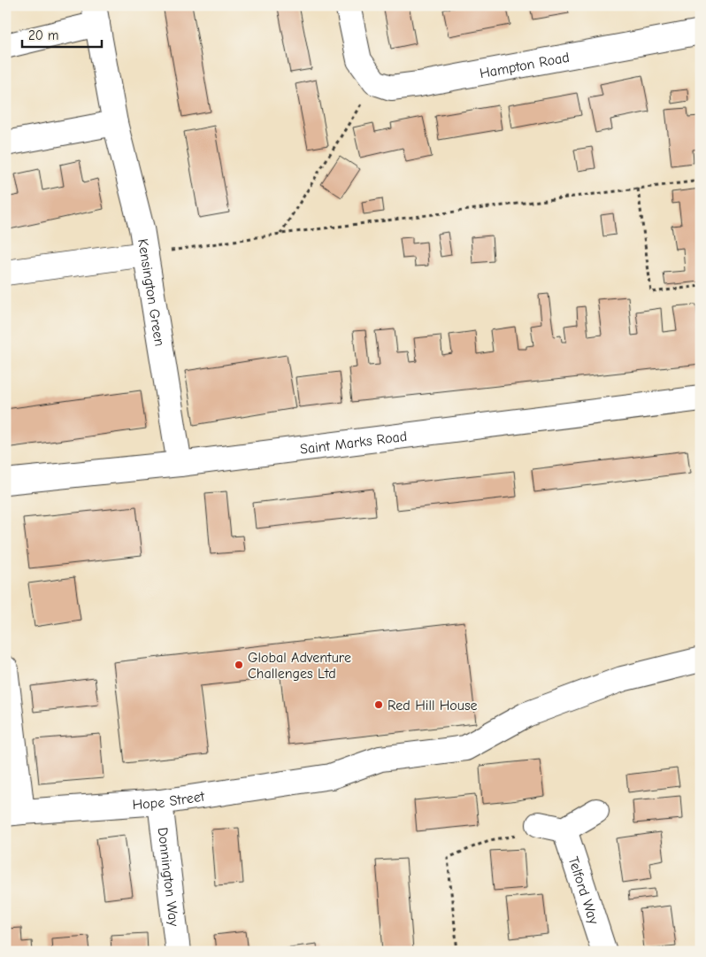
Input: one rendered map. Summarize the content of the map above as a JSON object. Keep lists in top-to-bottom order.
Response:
{
  "streets": {
    "street": [
      "Hampton Road",
      "Kensington Green",
      "Saint Marks Road",
      "Hope Street",
      "Donnington Way",
      "Telford Way"
    ]
  },
  "crossings": [
    ["Kensington Green", "Saint Marks Road"],
    ["Hope Street", "Donnington Way"]
  ],
  "places": ["Global Adventure Challenges Ltd", "Red Hill House"],
  "scale_bar": "20 m"
}
